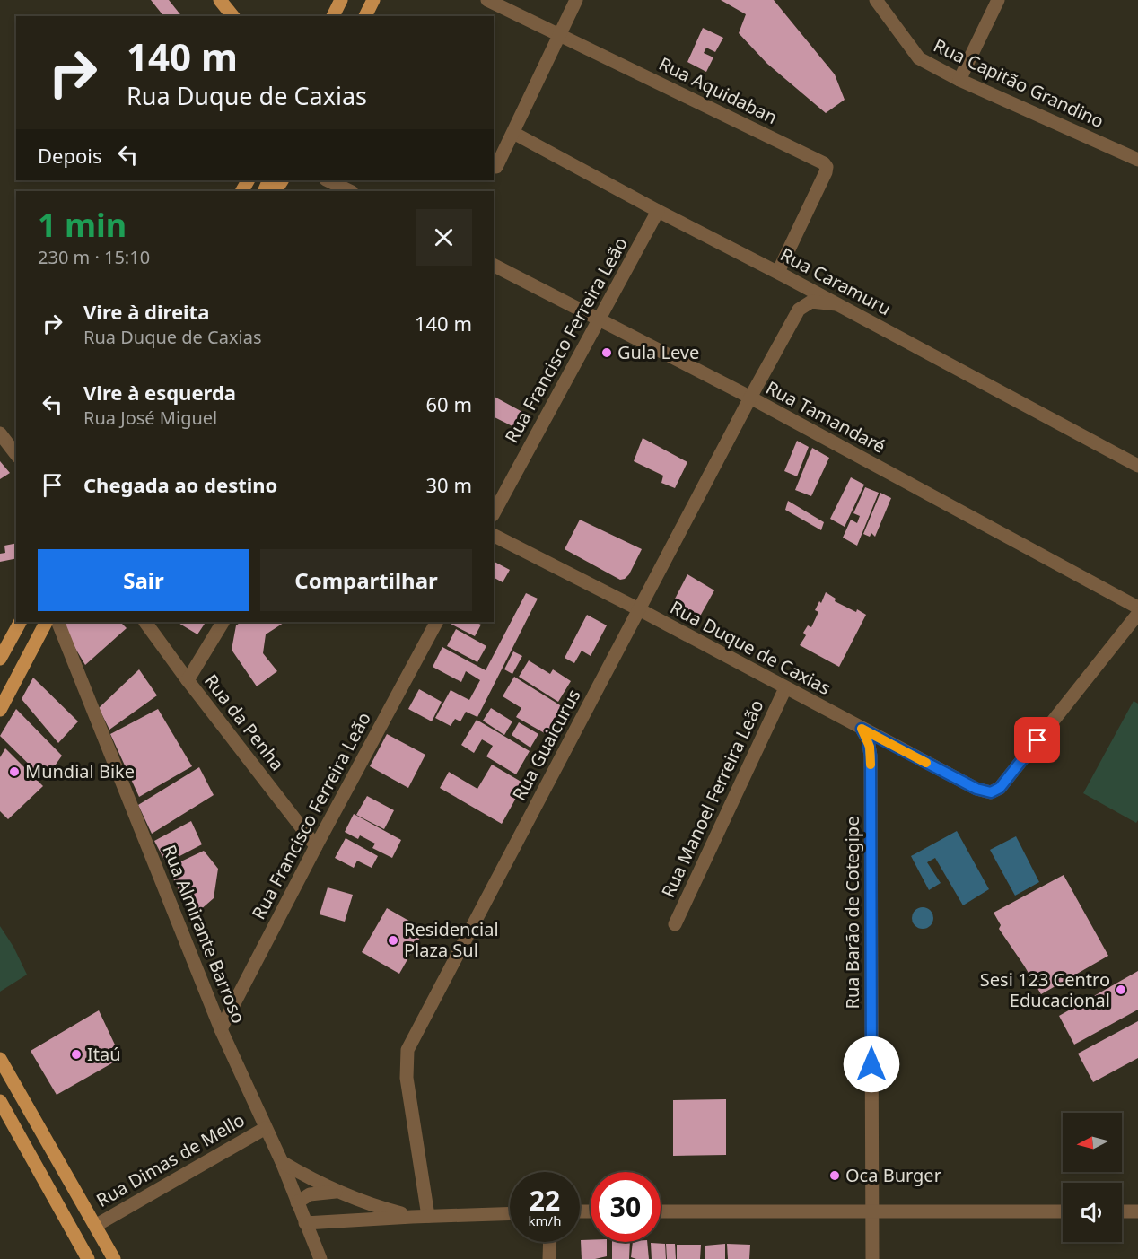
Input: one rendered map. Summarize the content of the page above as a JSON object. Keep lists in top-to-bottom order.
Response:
{
  "streets": {
    "street": [
      "Rua Capitão Grandino",
      "Rua Aquidaban",
      "Rua Caramuru",
      "Rua Francisco Ferreira Leão",
      "Rua Tamandaré",
      "Rua Duque de Caxias",
      "Rua da Penha",
      "Rua Guaicurus",
      "Rua Manoel Ferreira Leão",
      "Rua Barão de Cotegipe",
      "Rua Almirante Barroso",
      "Rua Dimas de Mello"
    ]
  },
  "crossings": [
    ["Rua Aquidaban", "Rua Caramuru"],
    ["Rua Caramuru", "Rua Francisco Ferreira Leão"],
    ["Rua Francisco Ferreira Leão", "Rua Tamandaré"],
    ["Rua Francisco Ferreira Leão", "Rua da Penha"],
    ["Rua Francisco Ferreira Leão", "Rua Almirante Barroso"],
    ["Rua Tamandaré", "Rua Guaicurus"],
    ["Rua Duque de Caxias", "Rua Guaicurus"],
    ["Rua Duque de Caxias", "Rua Manoel Ferreira Leão"],
    ["Rua Duque de Caxias", "Rua Barão de Cotegipe"],
    ["Rua Almirante Barroso", "Rua Dimas de Mello"]
  ],
  "places": [
    "Gula Leve",
    "Mundial Bike",
    "Residencial Plaza Sul",
    "Sesi 123 Centro Educacional",
    "Itaú",
    "Oca Burger"
  ],
  "north": "left",
  "page": {
    "turn": ["140 m", "Rua Duque de Caxias"],
    "then": "Depois",
    "heading": ["1 min", "230 m · 15:10"],
    "list": [
      {
        "name": "Vire à direita",
        "note": "Rua Duque de Caxias",
        "value": "140 m"
      },
      {
        "name": "Vire à esquerda",
        "note": "Rua José Miguel",
        "value": "60 m"
      },
      {
        "name": "Chegada ao destino",
        "value": "30 m"
      }
    ],
    "buttons": ["Sair", "Compartilhar"],
    "speed": "22 km/h",
    "limit": "30"
  }
}
